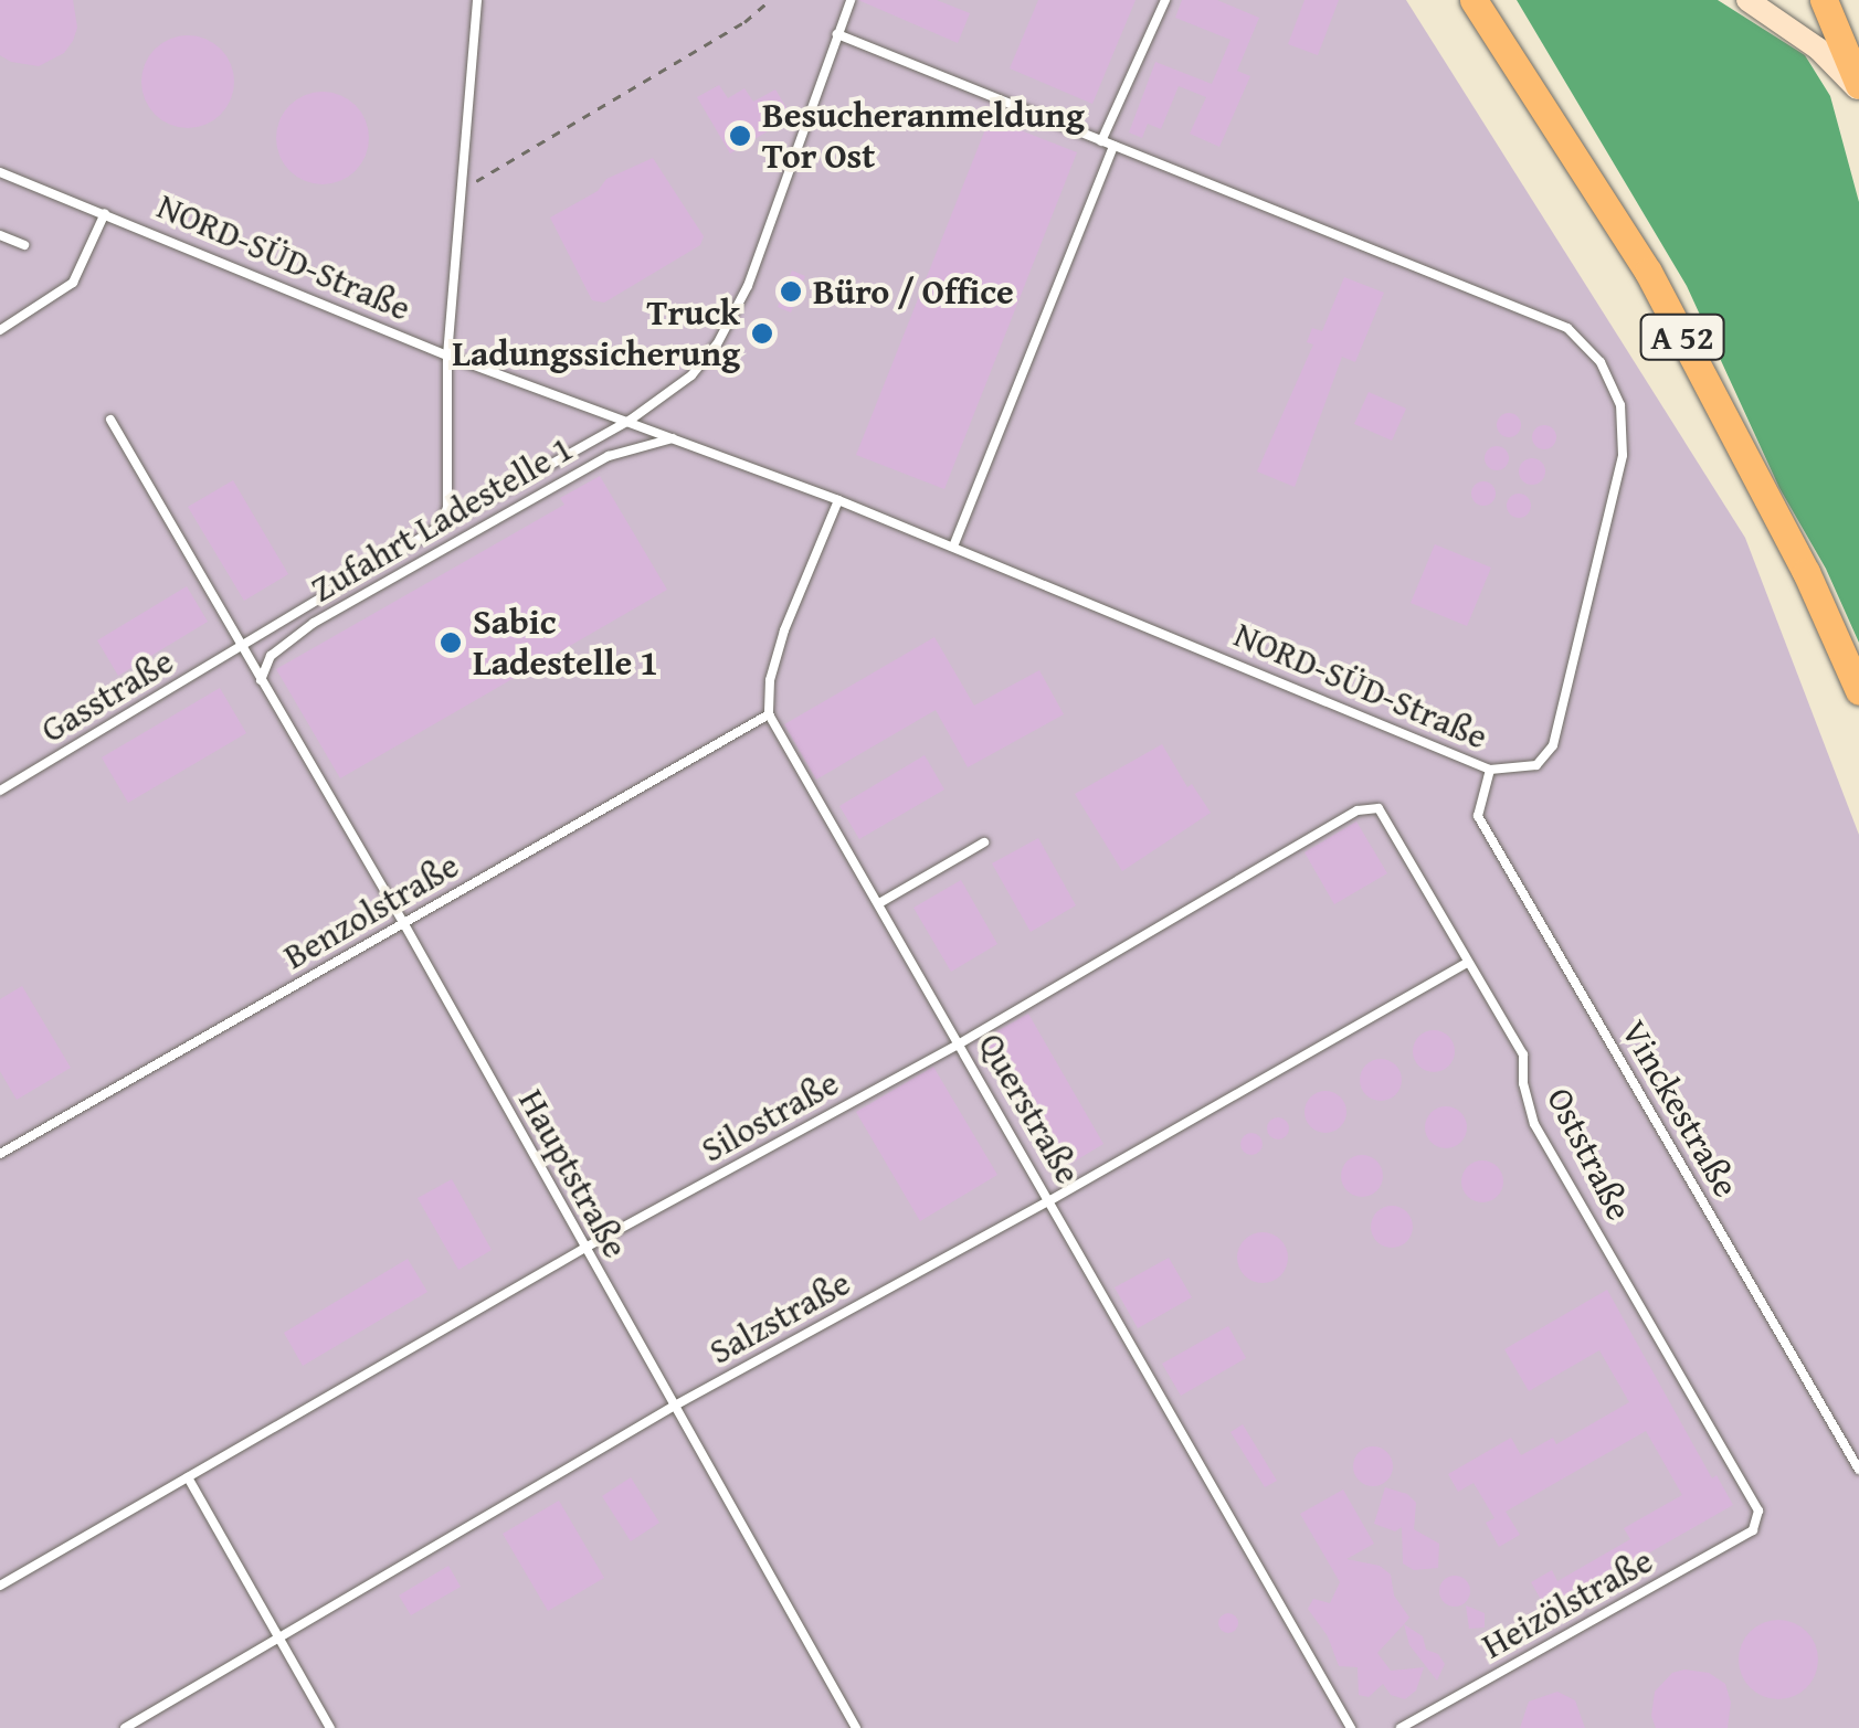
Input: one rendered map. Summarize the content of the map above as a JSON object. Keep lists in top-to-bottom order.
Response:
{
  "streets": {
    "highway": ["A 52"],
    "lane": [
      "NORD-SÜD-Straße",
      "Zufahrt Ladestelle 1",
      "Gasstraße",
      "Benzolstraße",
      "Querstraße",
      "Vinckestraße",
      "Silostraße",
      "Oststraße",
      "Hauptstraße",
      "Salzstraße",
      "Heizölstraße"
    ]
  },
  "crossings": [
    ["NORD-SÜD-Straße", "Zufahrt Ladestelle 1"],
    ["NORD-SÜD-Straße", "Gasstraße"],
    ["NORD-SÜD-Straße", "Vinckestraße"],
    ["Zufahrt Ladestelle 1", "Hauptstraße"],
    ["Gasstraße", "Hauptstraße"],
    ["Benzolstraße", "Querstraße"],
    ["Benzolstraße", "Hauptstraße"],
    ["Querstraße", "Silostraße"],
    ["Querstraße", "Salzstraße"],
    ["Silostraße", "Oststraße"],
    ["Silostraße", "Hauptstraße"],
    ["Oststraße", "Salzstraße"],
    ["Oststraße", "Heizölstraße"],
    ["Hauptstraße", "Salzstraße"]
  ],
  "places": [
    "Besucheranmeldung Tor Ost",
    "Büro / Office",
    "Truck Ladungssicherung",
    "Sabic Ladestelle 1"
  ]
}
